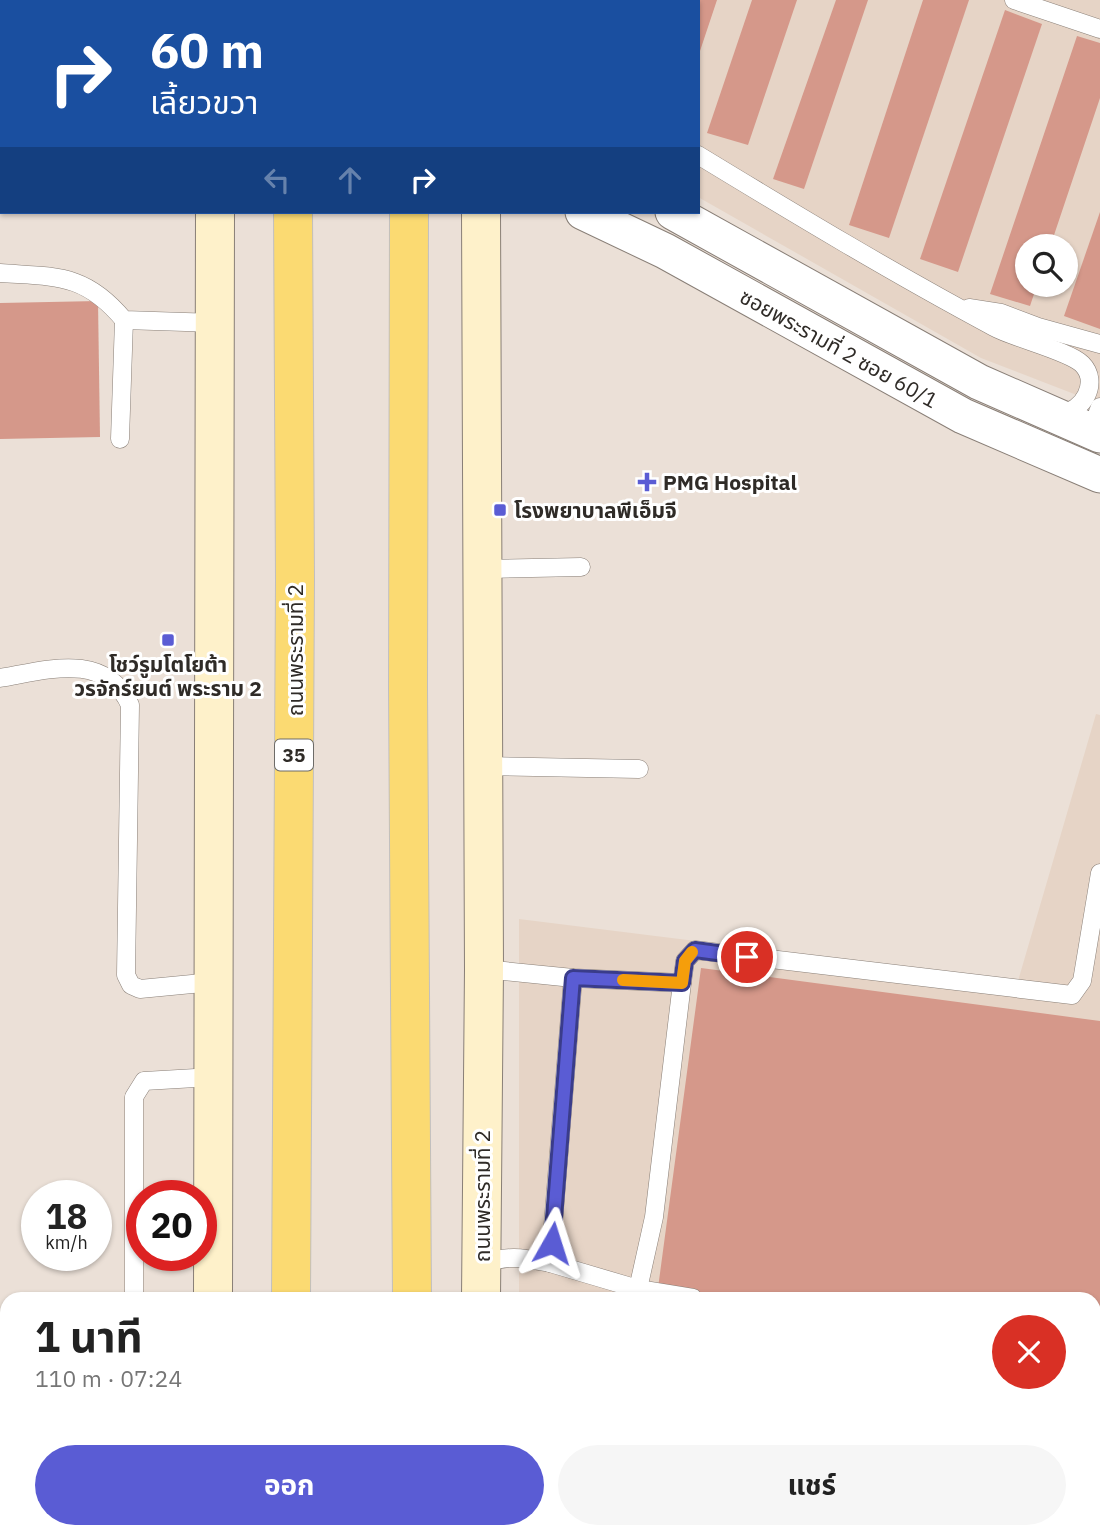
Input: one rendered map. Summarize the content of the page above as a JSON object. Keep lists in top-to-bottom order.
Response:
{
  "streets": {
    "highway": ["ถนนพระรามที่ 2", "35"],
    "street": ["ซอยพระรามที่ 2 ซอย 60/1"]
  },
  "places": {
    "health": ["PMG Hospital"],
    "transit": ["โรงพยาบาลพีเอ็มจี", "โชว์รูมโตโยต้า วรจักร์ยนต์ พระราม 2"]
  },
  "page": {
    "turn": ["60 m", "เลี้ยวขวา"],
    "speed": "18 km/h",
    "limit": "20",
    "heading": ["1 นาที", "110 m · 07:24"],
    "buttons": ["ออก", "แชร์"]
  }
}
